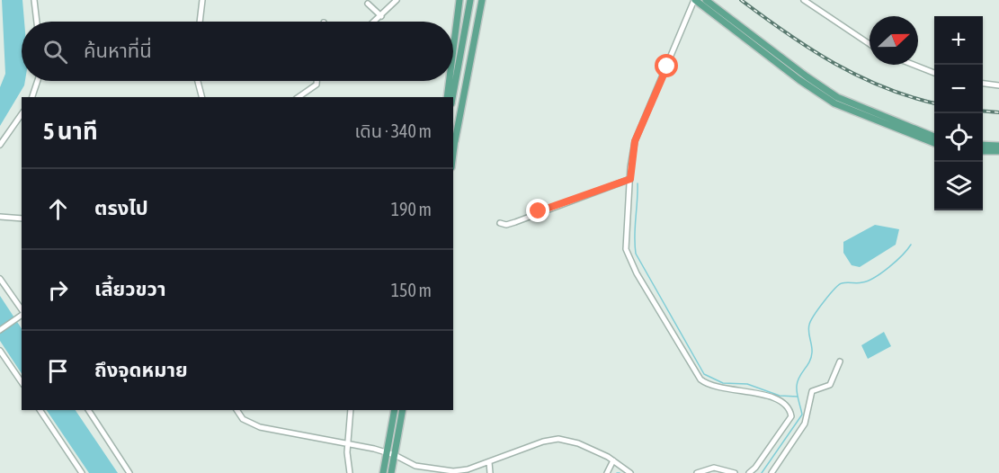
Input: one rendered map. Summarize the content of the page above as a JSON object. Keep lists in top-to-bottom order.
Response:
{
  "north": "right",
  "page": {
    "map_buttons": ["+", "−"],
    "search": "ค้นหาที่นี่",
    "heading": ["5 นาที", "เดิน · 340 m"],
    "list": [
      ["ตรงไป", "190 m"],
      ["เลี้ยวขวา", "150 m"],
      "ถึงจุดหมาย"
    ]
  }
}
